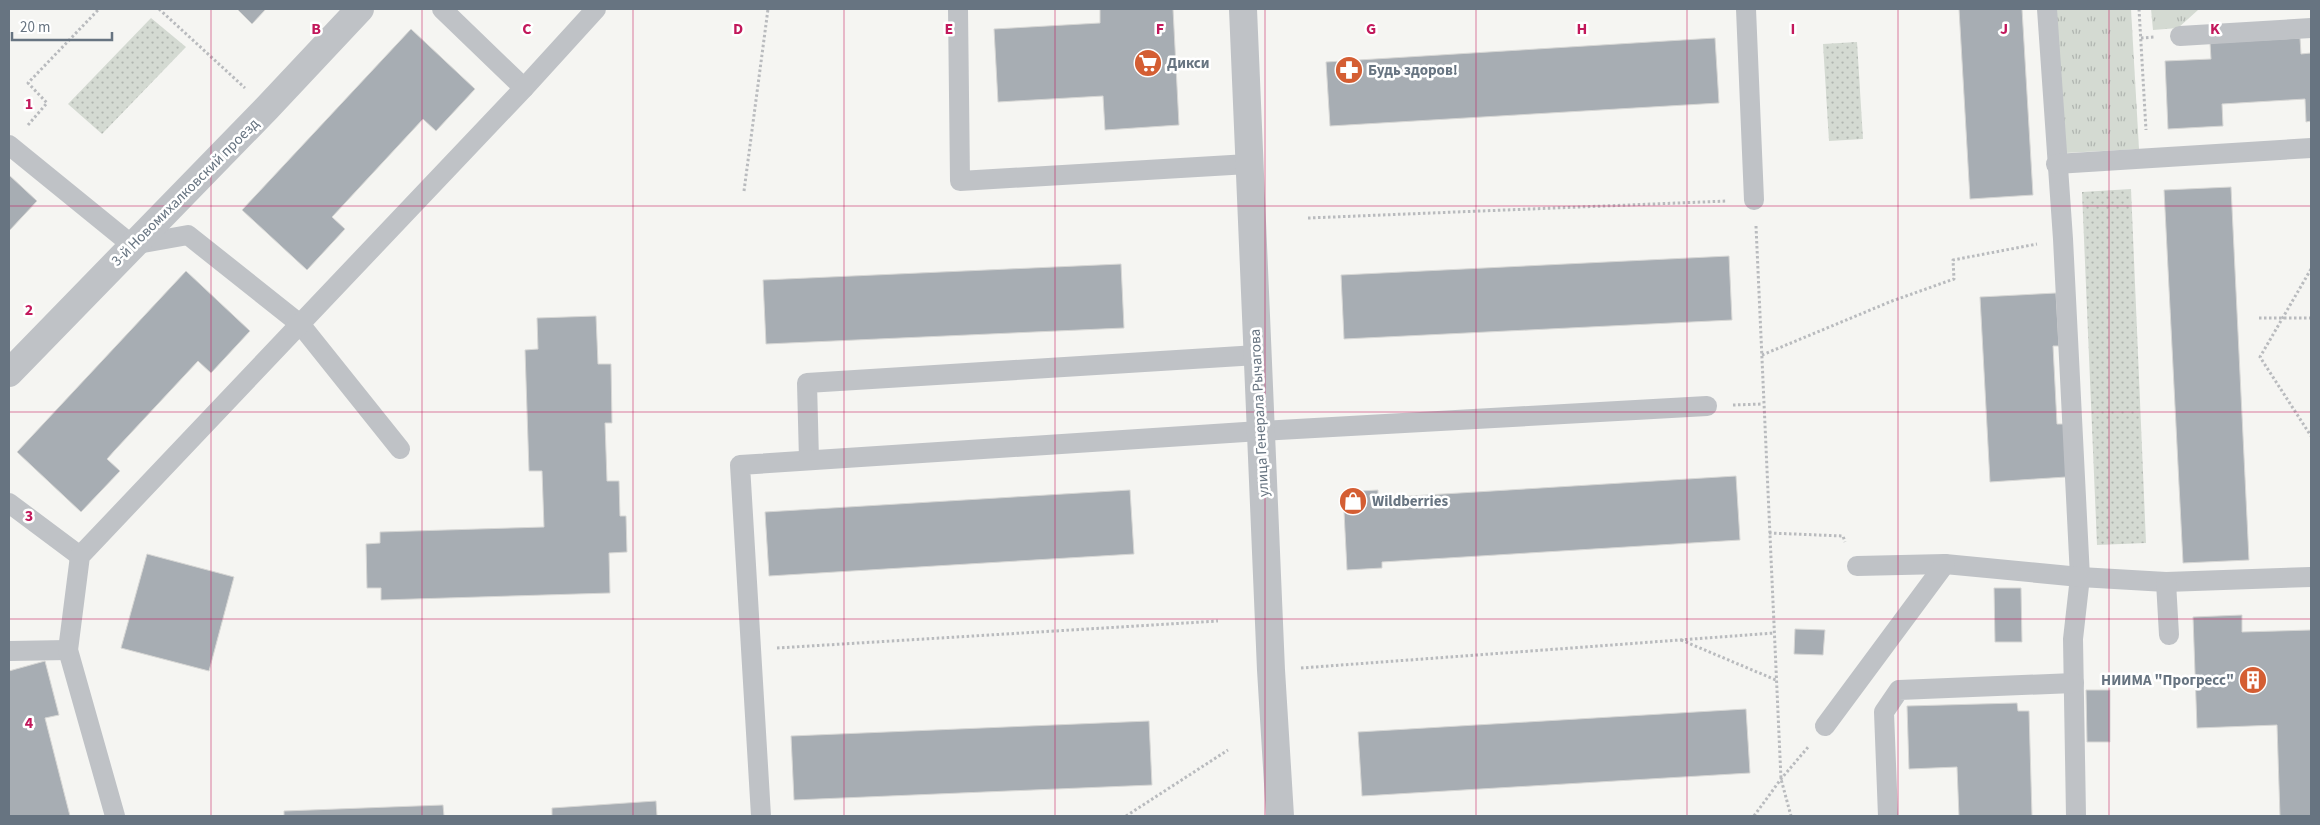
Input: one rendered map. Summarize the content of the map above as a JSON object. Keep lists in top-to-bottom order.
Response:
{
  "streets": {
    "street": ["3-й Новомихалковский проезд", "улица Генерала Рычагова"]
  },
  "places": {
    "supermarket": ["Дикси"],
    "pharmacy": ["Будь здоров!"],
    "shop": ["Wildberries"],
    "building": ["НИИМА \"Прогресс\""]
  },
  "scale_bar": "20 m",
  "grid": {
    "columns": [
      "B",
      "C",
      "D",
      "E",
      "F",
      "G",
      "H",
      "I",
      "J",
      "K"
    ],
    "rows": [
      "1",
      "2",
      "3",
      "4"
    ]
  }
}
